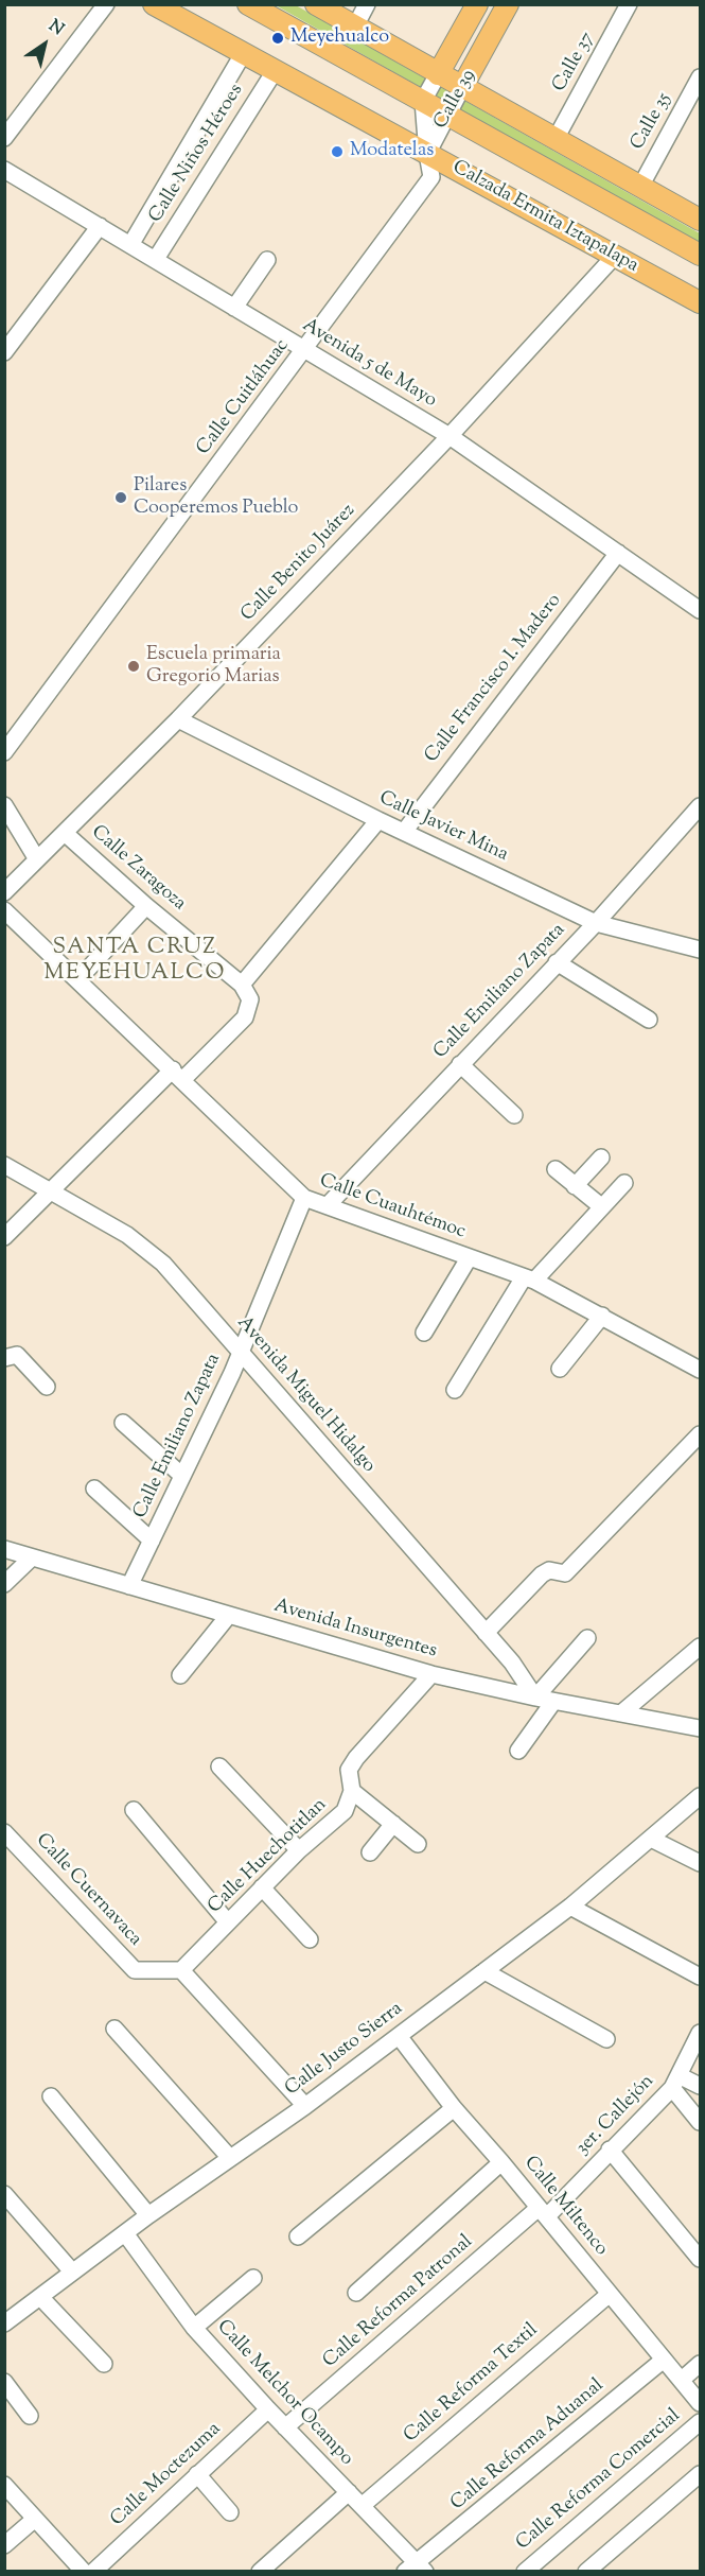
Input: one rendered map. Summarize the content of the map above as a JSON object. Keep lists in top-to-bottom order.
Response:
{
  "streets": {
    "main road": ["Calle 39", "Calzada Ermita Iztapalapa"],
    "street": [
      "Calle 37",
      "Calle 35",
      "Calle Niños Héroes",
      "Avenida 5 de Mayo",
      "Calle Cuitláhuac",
      "Calle Benito Juárez",
      "Calle Francisco I. Madero",
      "Calle Javier Mina",
      "Calle Zaragoza",
      "Calle Emiliano Zapata",
      "Calle Cuauhtémoc",
      "Avenida Miguel Hidalgo",
      "Avenida Insurgentes",
      "Calle Huechotitlan",
      "Calle Cuernavaca",
      "Calle Justo Sierra",
      "3er. Callejón",
      "Calle Miltenco",
      "Calle Reforma Patronal",
      "Calle Reforma Textil",
      "Calle Melchor Ocampo",
      "Calle Reforma Aduanal",
      "Calle Moctezuma",
      "Calle Reforma Comercial"
    ]
  },
  "crossings": [
    ["Calle 39", "Calzada Ermita Iztapalapa"],
    ["Calle 39", "Calle Cuitláhuac"],
    ["Calle Niños Héroes", "Calzada Ermita Iztapalapa"],
    ["Calle Niños Héroes", "Avenida 5 de Mayo"],
    ["Calzada Ermita Iztapalapa", "Calle Cuitláhuac"],
    ["Calzada Ermita Iztapalapa", "Calle Benito Juárez"],
    ["Avenida 5 de Mayo", "Calle Cuitláhuac"],
    ["Avenida 5 de Mayo", "Calle Benito Juárez"],
    ["Avenida 5 de Mayo", "Calle Francisco I. Madero"],
    ["Calle Benito Juárez", "Calle Javier Mina"],
    ["Calle Benito Juárez", "Calle Zaragoza"],
    ["Calle Francisco I. Madero", "Calle Javier Mina"],
    ["Calle Javier Mina", "Calle Emiliano Zapata"],
    ["Calle Emiliano Zapata", "Calle Cuauhtémoc"],
    ["Calle Emiliano Zapata", "Avenida Miguel Hidalgo"],
    ["Calle Emiliano Zapata", "Avenida Insurgentes"],
    ["Avenida Miguel Hidalgo", "Avenida Insurgentes"],
    ["Avenida Insurgentes", "Calle Huechotitlan"],
    ["Calle Huechotitlan", "Calle Cuernavaca"],
    ["Calle Justo Sierra", "Calle Miltenco"],
    ["Calle Justo Sierra", "Calle Melchor Ocampo"],
    ["3er. Callejón", "Calle Miltenco"],
    ["3er. Callejón", "Calle Reforma Patronal"],
    ["Calle Miltenco", "Calle Reforma Patronal"],
    ["Calle Miltenco", "Calle Reforma Textil"],
    ["Calle Miltenco", "Calle Reforma Aduanal"],
    ["Calle Reforma Patronal", "Calle Melchor Ocampo"],
    ["Calle Reforma Textil", "Calle Melchor Ocampo"],
    ["Calle Melchor Ocampo", "Calle Reforma Aduanal"],
    ["Calle Melchor Ocampo", "Calle Moctezuma"]
  ],
  "districts": ["SANTA CRUZ MEYEHUALCO"],
  "places": [
    "Meyehualco",
    "Modatelas",
    "Pilares Cooperemos Pueblo",
    "Escuela primaria Gregorio Marias"
  ],
  "north": "top right"
}
